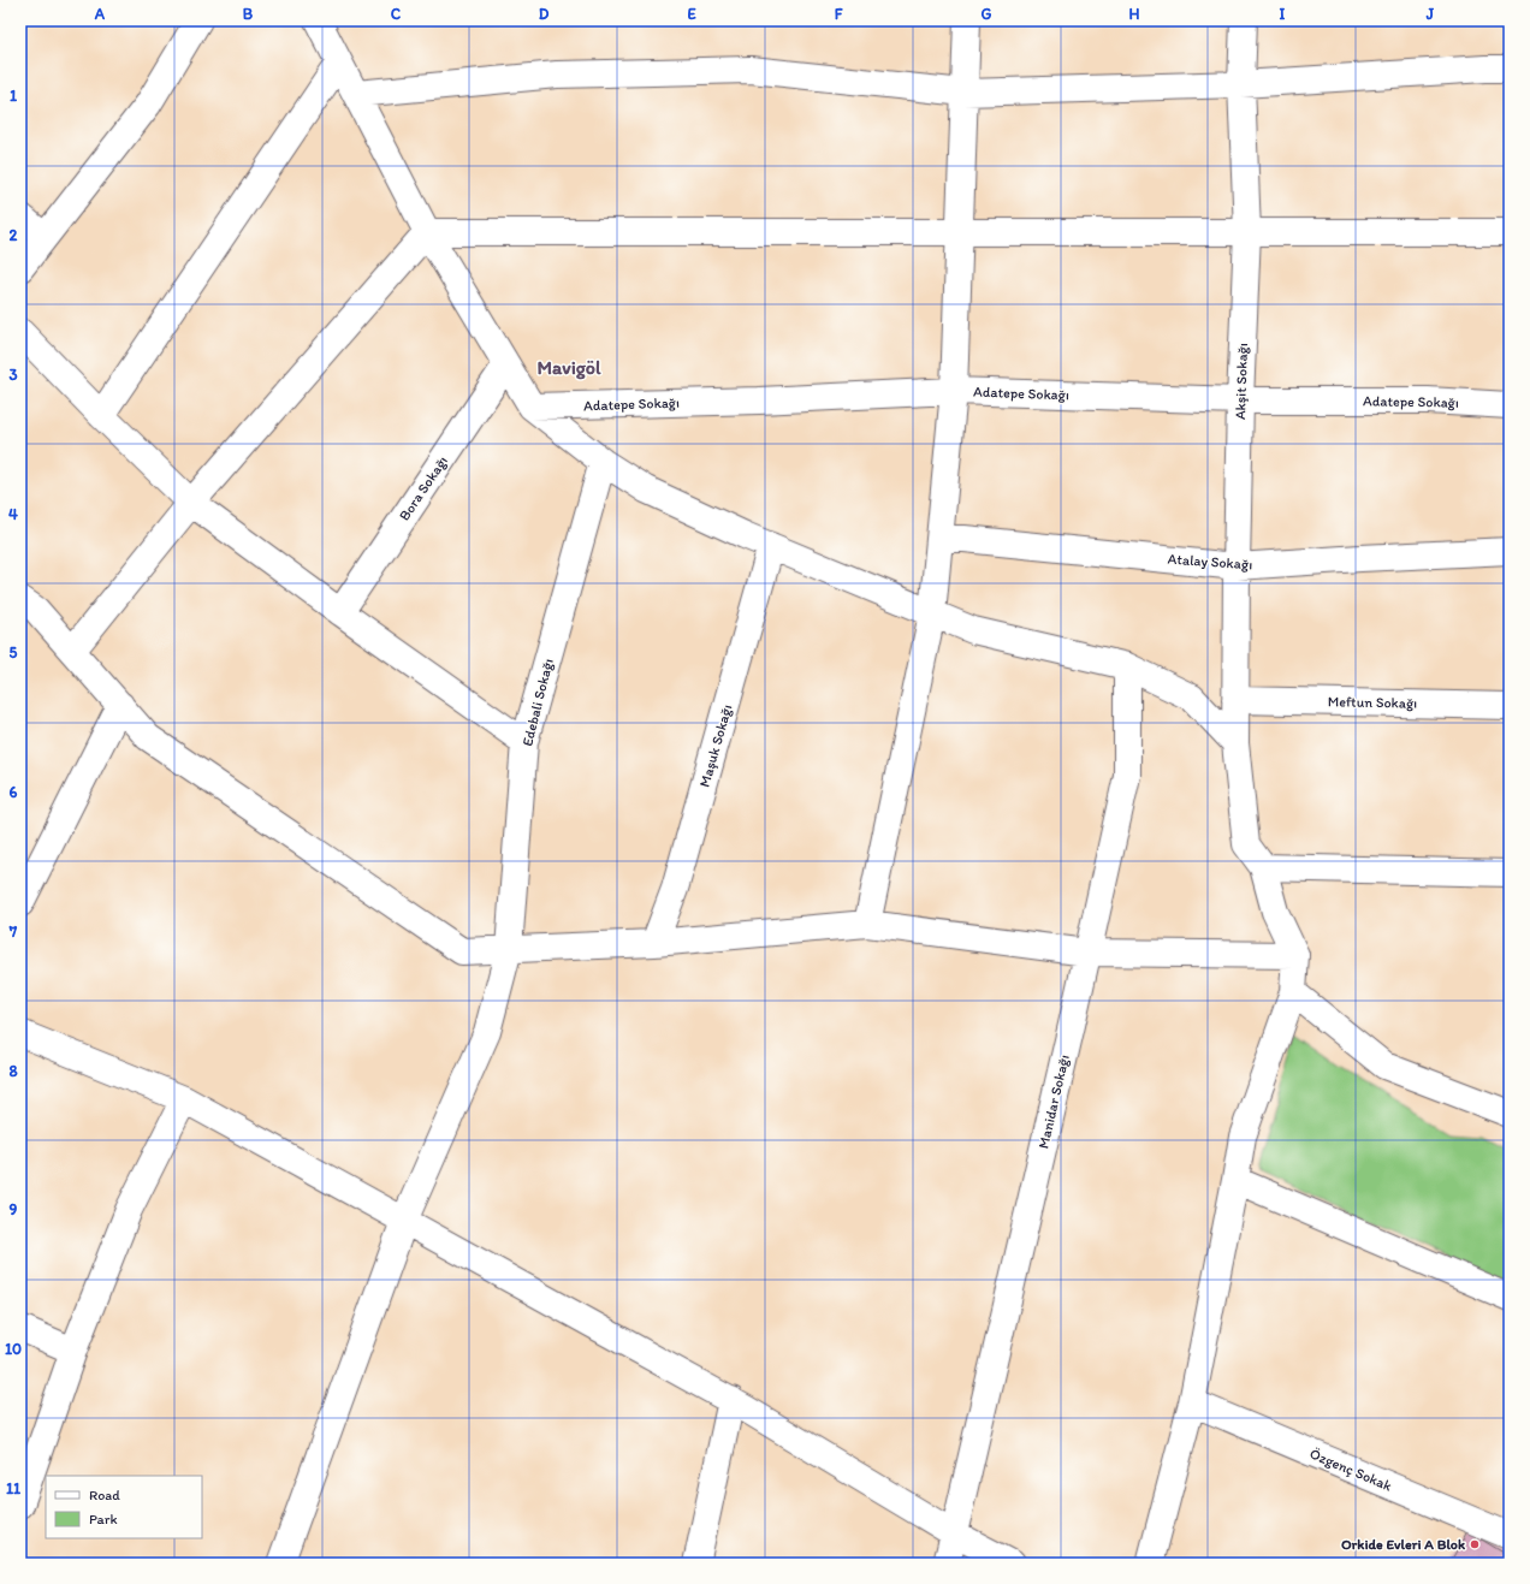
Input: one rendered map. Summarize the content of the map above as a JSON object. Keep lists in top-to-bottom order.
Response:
{
  "streets": {
    "street": [
      "Akşit Sokağı",
      "Adatepe Sokağı",
      "Bora Sokağı",
      "Atalay Sokağı",
      "Edebali Sokağı",
      "Meftun Sokağı",
      "Maşuk Sokağı",
      "Manidar Sokağı",
      "Özgenç Sokak"
    ]
  },
  "crossings": [
    ["Akşit Sokağı", "Adatepe Sokağı"],
    ["Akşit Sokağı", "Atalay Sokağı"],
    ["Akşit Sokağı", "Meftun Sokağı"]
  ],
  "districts": ["Mavigöl"],
  "places": ["Orkide Evleri A Blok"],
  "legend": ["Road", "Park"],
  "grid": {
    "columns": [
      "A",
      "B",
      "C",
      "D",
      "E",
      "F",
      "G",
      "H",
      "I",
      "J"
    ],
    "rows": [
      "1",
      "2",
      "3",
      "4",
      "5",
      "6",
      "7",
      "8",
      "9",
      "10",
      "11"
    ]
  }
}
